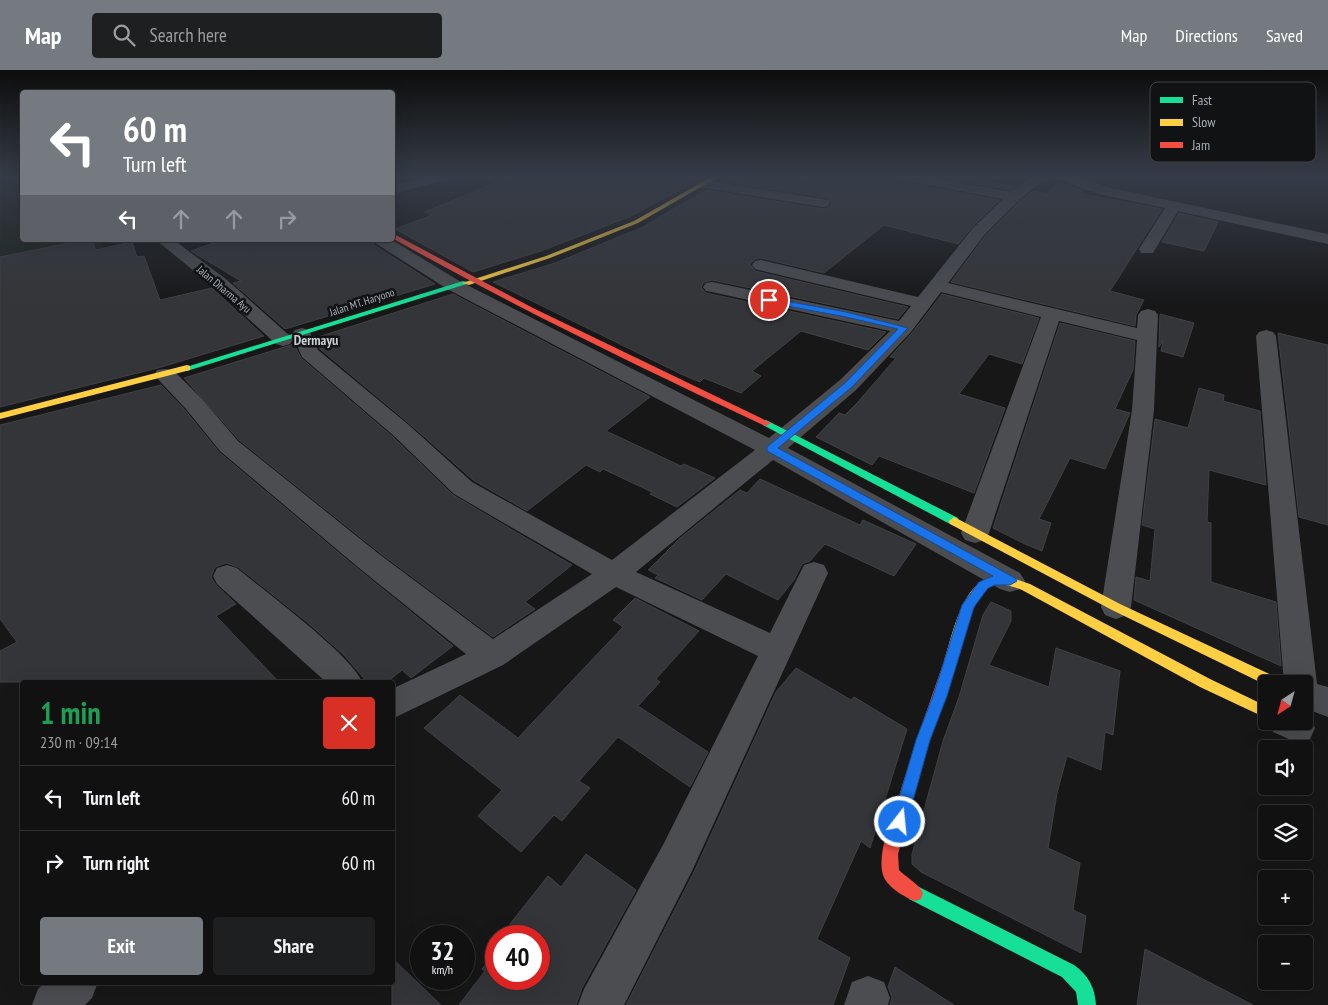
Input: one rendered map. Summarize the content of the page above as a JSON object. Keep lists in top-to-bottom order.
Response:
{
  "streets": {
    "street": ["Jalan Dharma Ayu", "Jalan MT. Haryono"]
  },
  "crossings": [
    ["Jalan Dharma Ayu", "Jalan MT. Haryono"]
  ],
  "districts": ["Dermayu"],
  "legend": ["Fast", "Slow", "Jam"],
  "north": "bottom left",
  "page": {
    "header": "Map",
    "search": "Search here",
    "nav": ["Map", "Directions", "Saved"],
    "turn": ["60 m", "Turn left"],
    "map_buttons": ["+", "−"],
    "heading": ["1 min", "230 m · 09:14"],
    "list": [
      {
        "name": "Turn left",
        "value": "60 m"
      },
      {
        "name": "Turn right",
        "value": "60 m"
      }
    ],
    "buttons": ["Exit", "Share"],
    "speed": "32 km/h",
    "limit": "40"
  }
}
